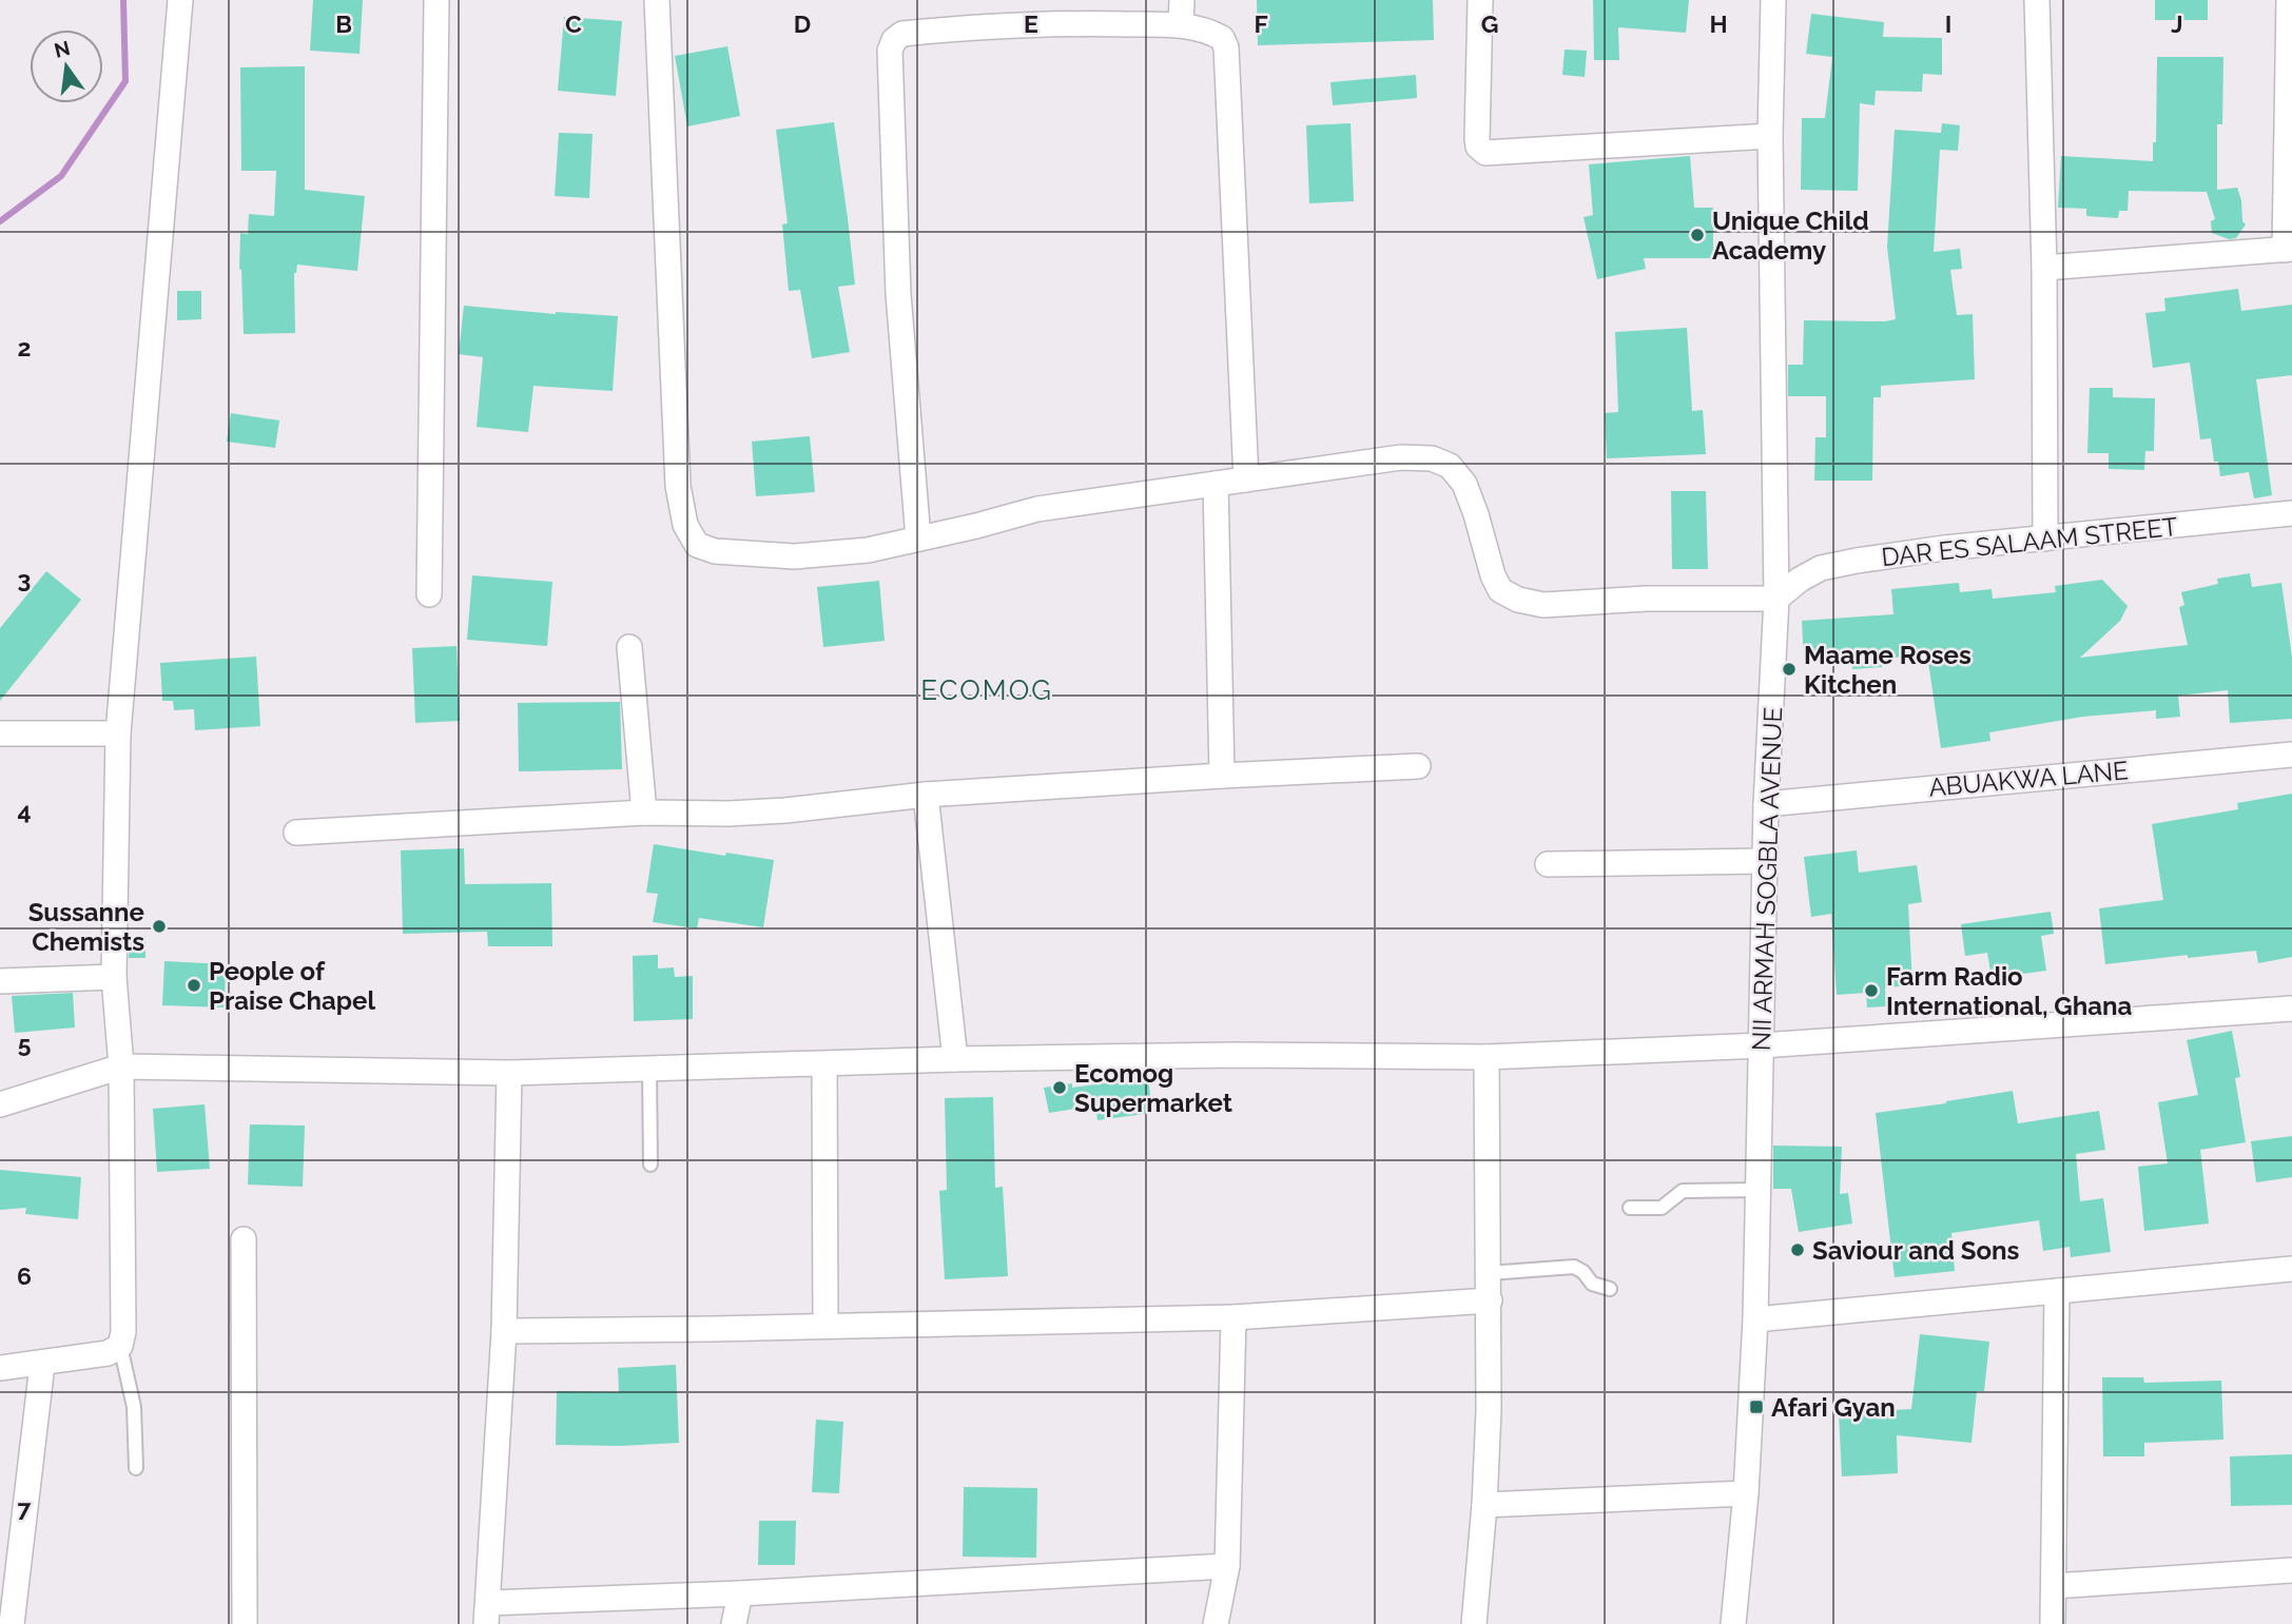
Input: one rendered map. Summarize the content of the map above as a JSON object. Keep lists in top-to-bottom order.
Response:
{
  "streets": {
    "street": ["DAR ES SALAAM STREET", "ABUAKWA LANE", "NII ARMAH SOGBLA AVENUE"]
  },
  "crossings": [
    ["DAR ES SALAAM STREET", "NII ARMAH SOGBLA AVENUE"],
    ["ABUAKWA LANE", "NII ARMAH SOGBLA AVENUE"]
  ],
  "districts": ["ECOMOG"],
  "places": {
    "other": [
      "Unique Child Academy",
      "Maame Roses Kitchen",
      "Sussanne Chemists",
      "People of Praise Chapel",
      "Farm Radio International, Ghana",
      "Ecomog Supermarket",
      "Saviour and Sons"
    ],
    "transit": ["Afari Gyan"]
  },
  "north": "top",
  "grid": {
    "columns": [
      "B",
      "C",
      "D",
      "E",
      "F",
      "G",
      "H",
      "I",
      "J"
    ],
    "rows": [
      "2",
      "3",
      "4",
      "5",
      "6",
      "7"
    ]
  }
}
